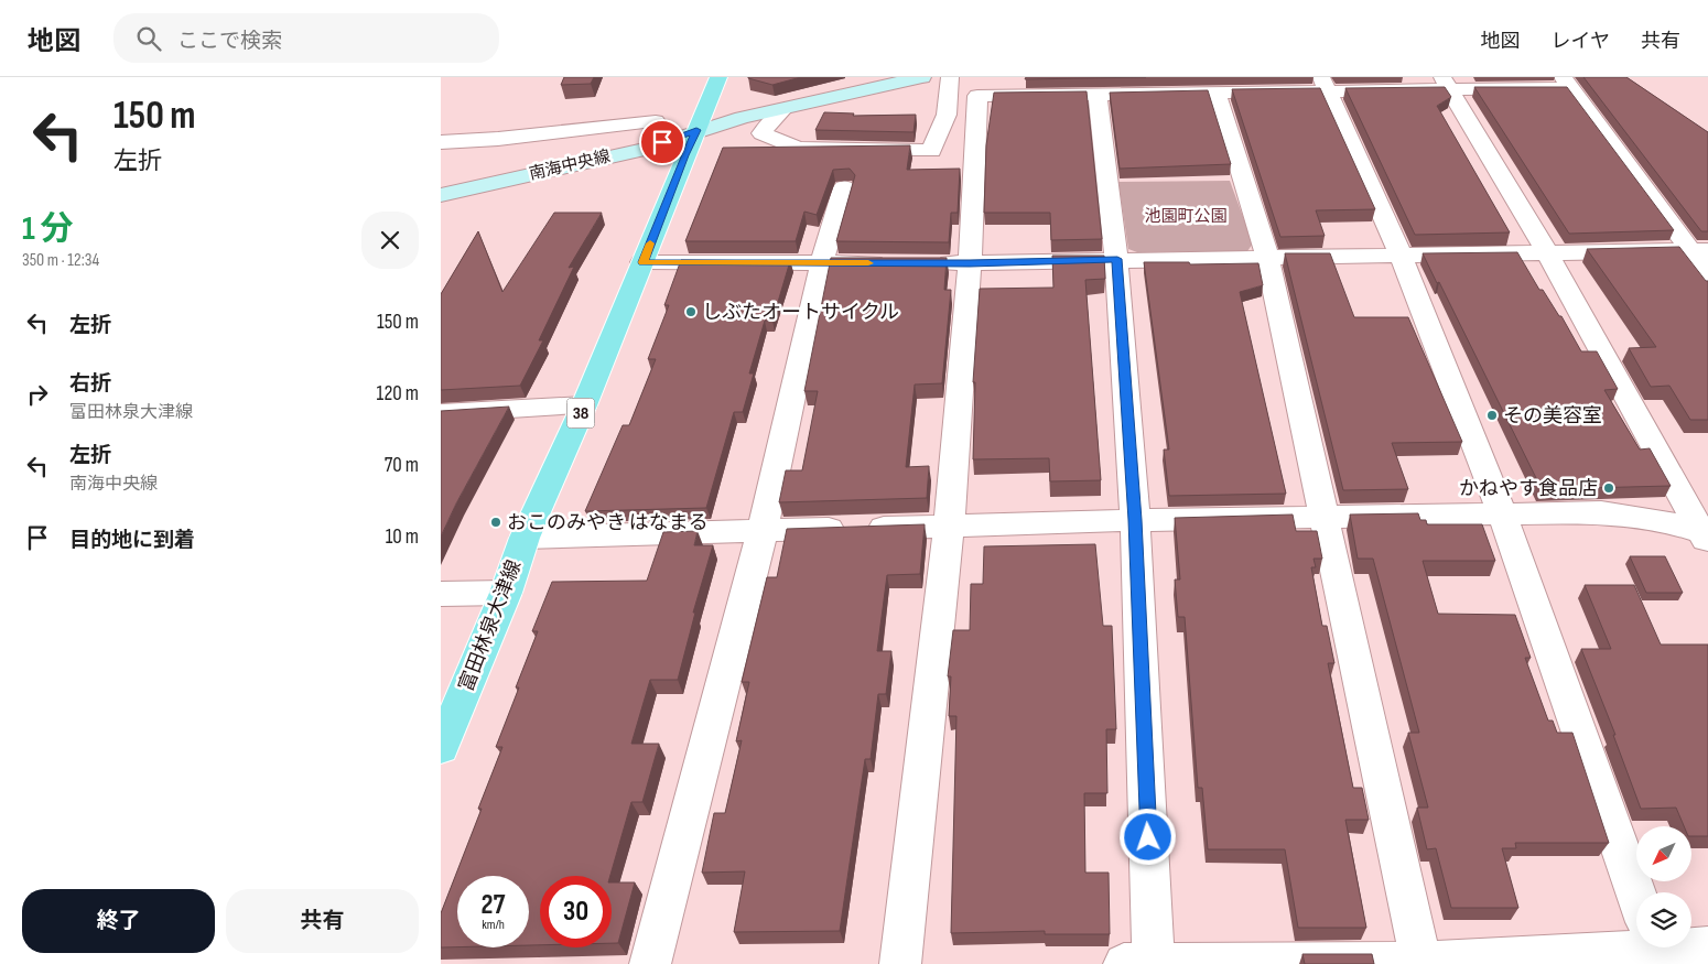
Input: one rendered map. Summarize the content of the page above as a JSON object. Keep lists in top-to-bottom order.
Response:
{
  "streets": {
    "main road": ["38", "富田林泉大津線"],
    "street": ["南海中央線"]
  },
  "crossings": [
    ["南海中央線", "富田林泉大津線"]
  ],
  "parks": ["池園町公園"],
  "places": [
    "しぶたオートサイクル",
    "その美容室",
    "かねやす食品店",
    "おこのみやき はなまる"
  ],
  "north": "bottom left",
  "page": {
    "header": "地図",
    "search": "ここで検索",
    "nav": ["地図", "レイヤ", "共有"],
    "turn": ["150 m", "左折"],
    "heading": ["1 分", "350 m · 12:34"],
    "list": [
      {
        "name": "左折",
        "value": "150 m"
      },
      {
        "name": "右折",
        "note": "富田林泉大津線",
        "value": "120 m"
      },
      {
        "name": "左折",
        "note": "南海中央線",
        "value": "70 m"
      },
      {
        "name": "目的地に到着",
        "value": "10 m"
      }
    ],
    "speed": "27 km/h",
    "limit": "30",
    "buttons": ["終了", "共有"]
  }
}
